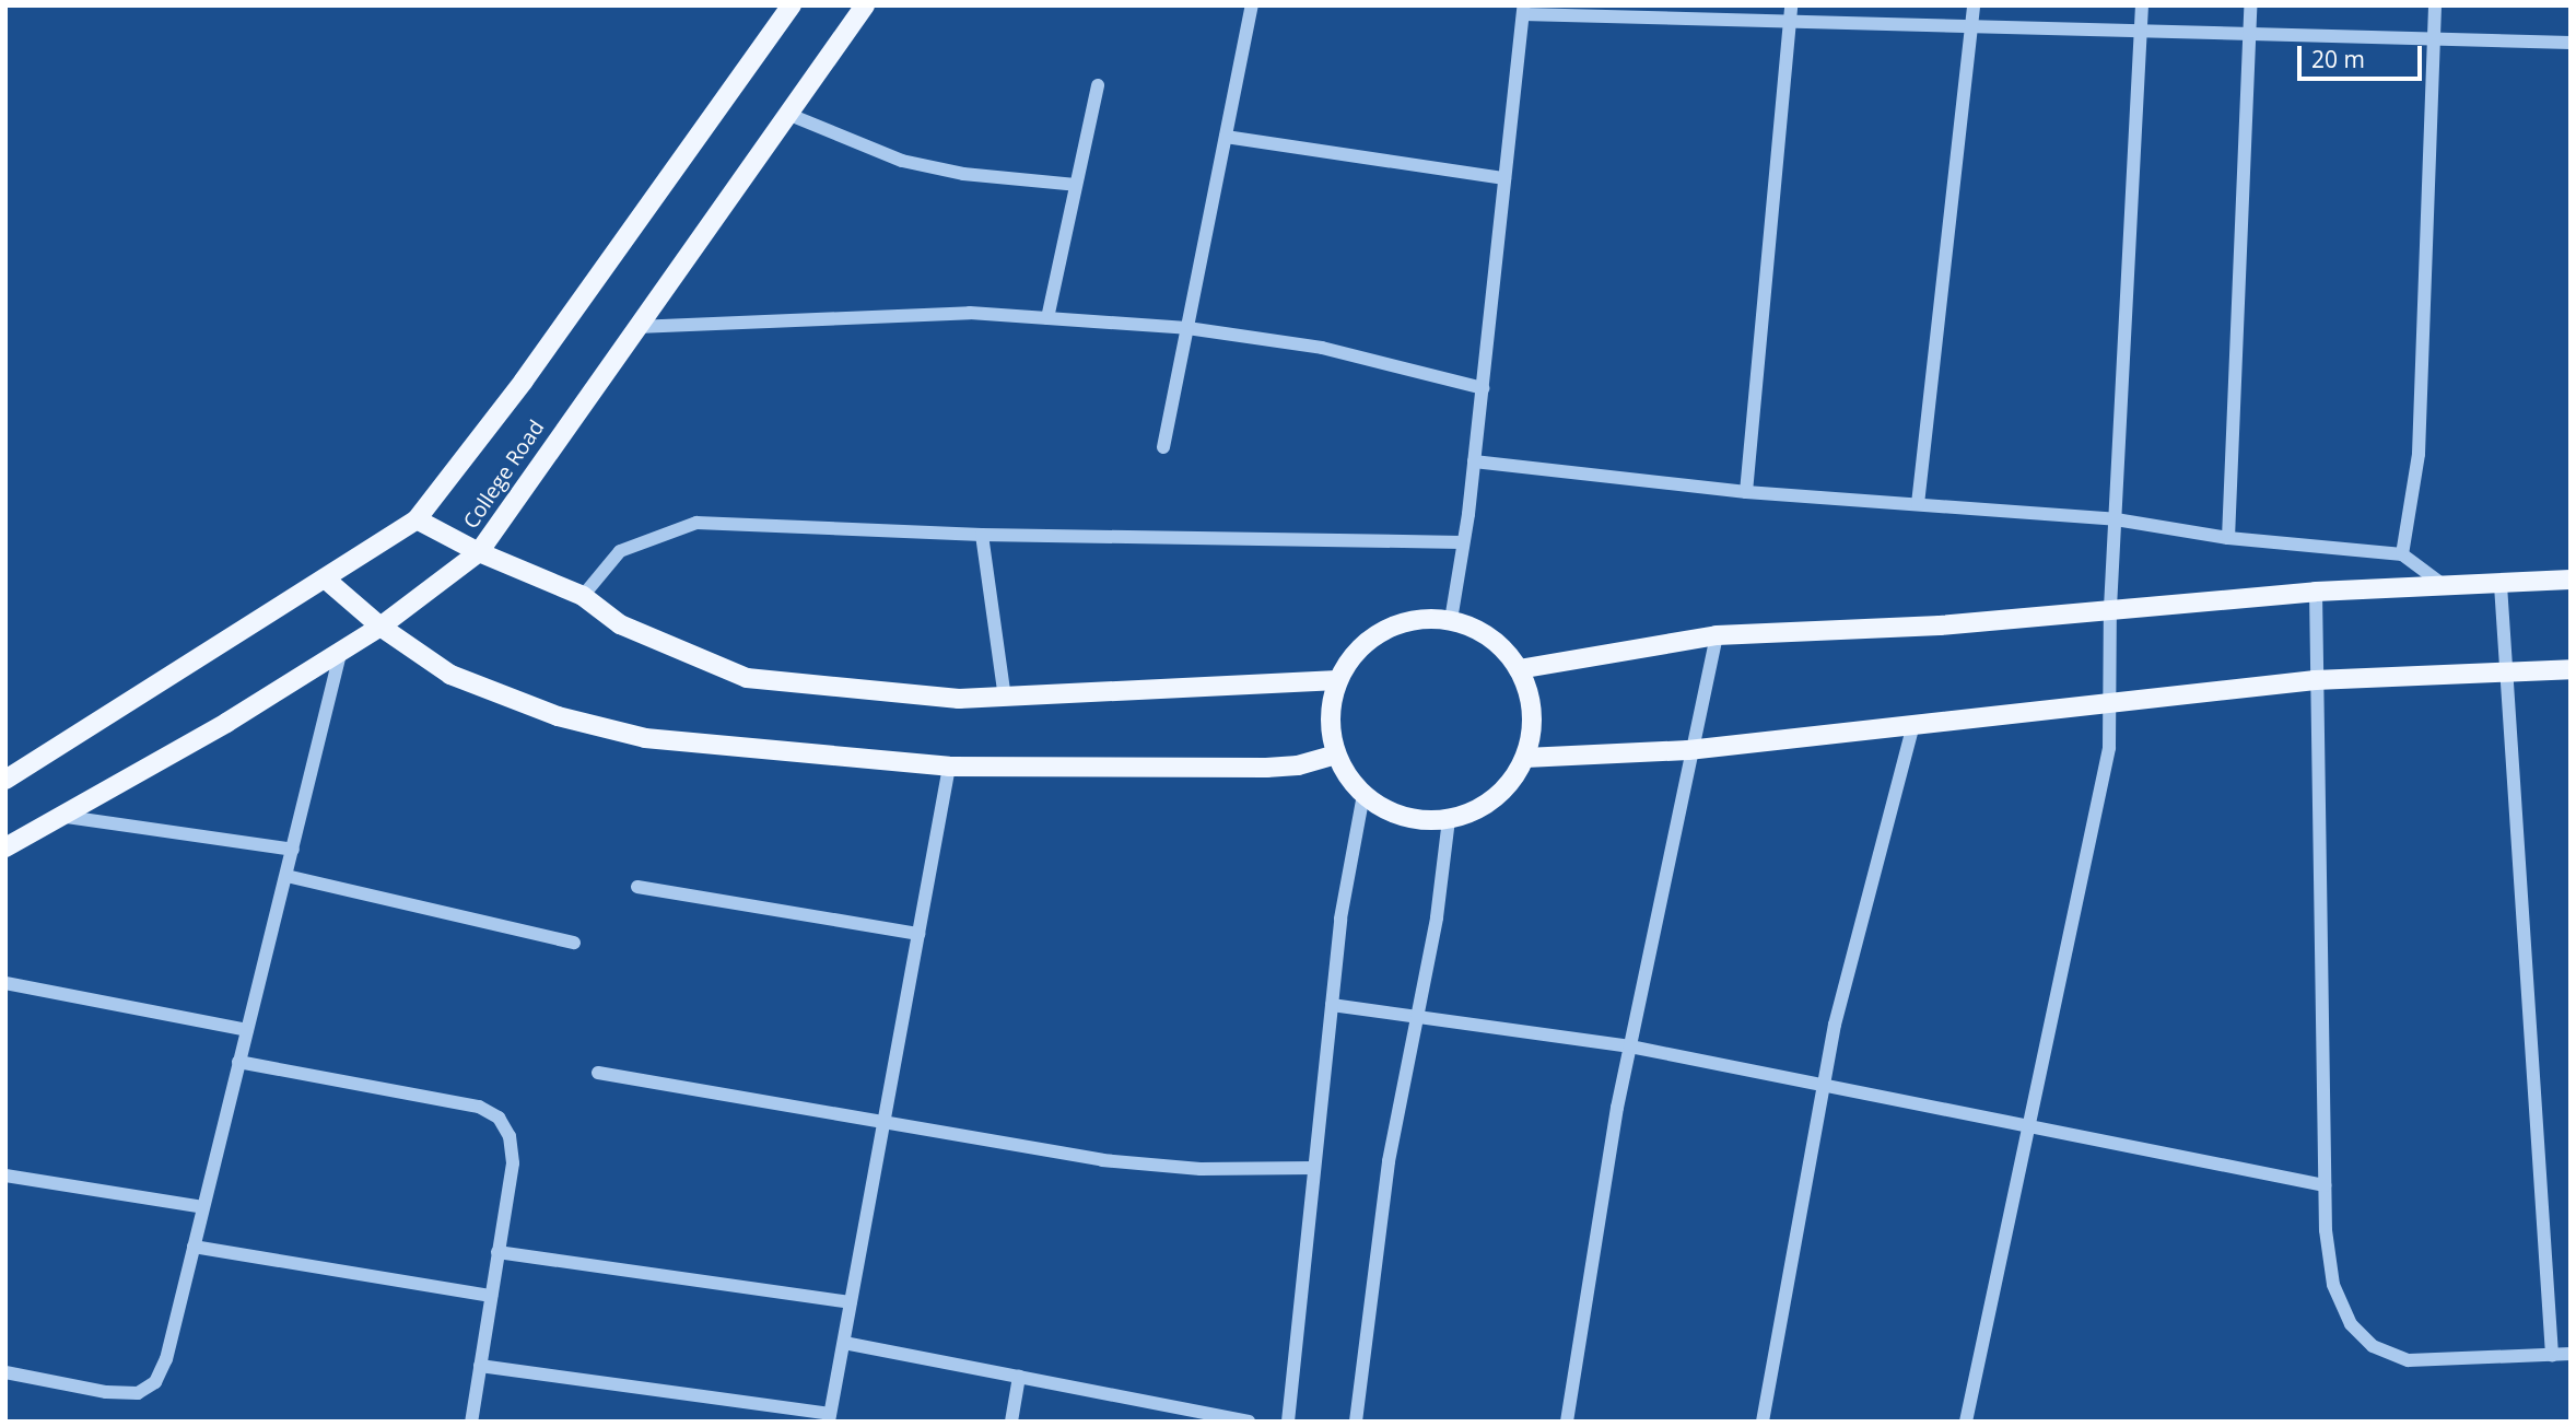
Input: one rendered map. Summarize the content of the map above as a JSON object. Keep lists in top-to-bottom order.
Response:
{
  "streets": {
    "main road": ["College Road"]
  },
  "scale_bar": "20 m"
}
